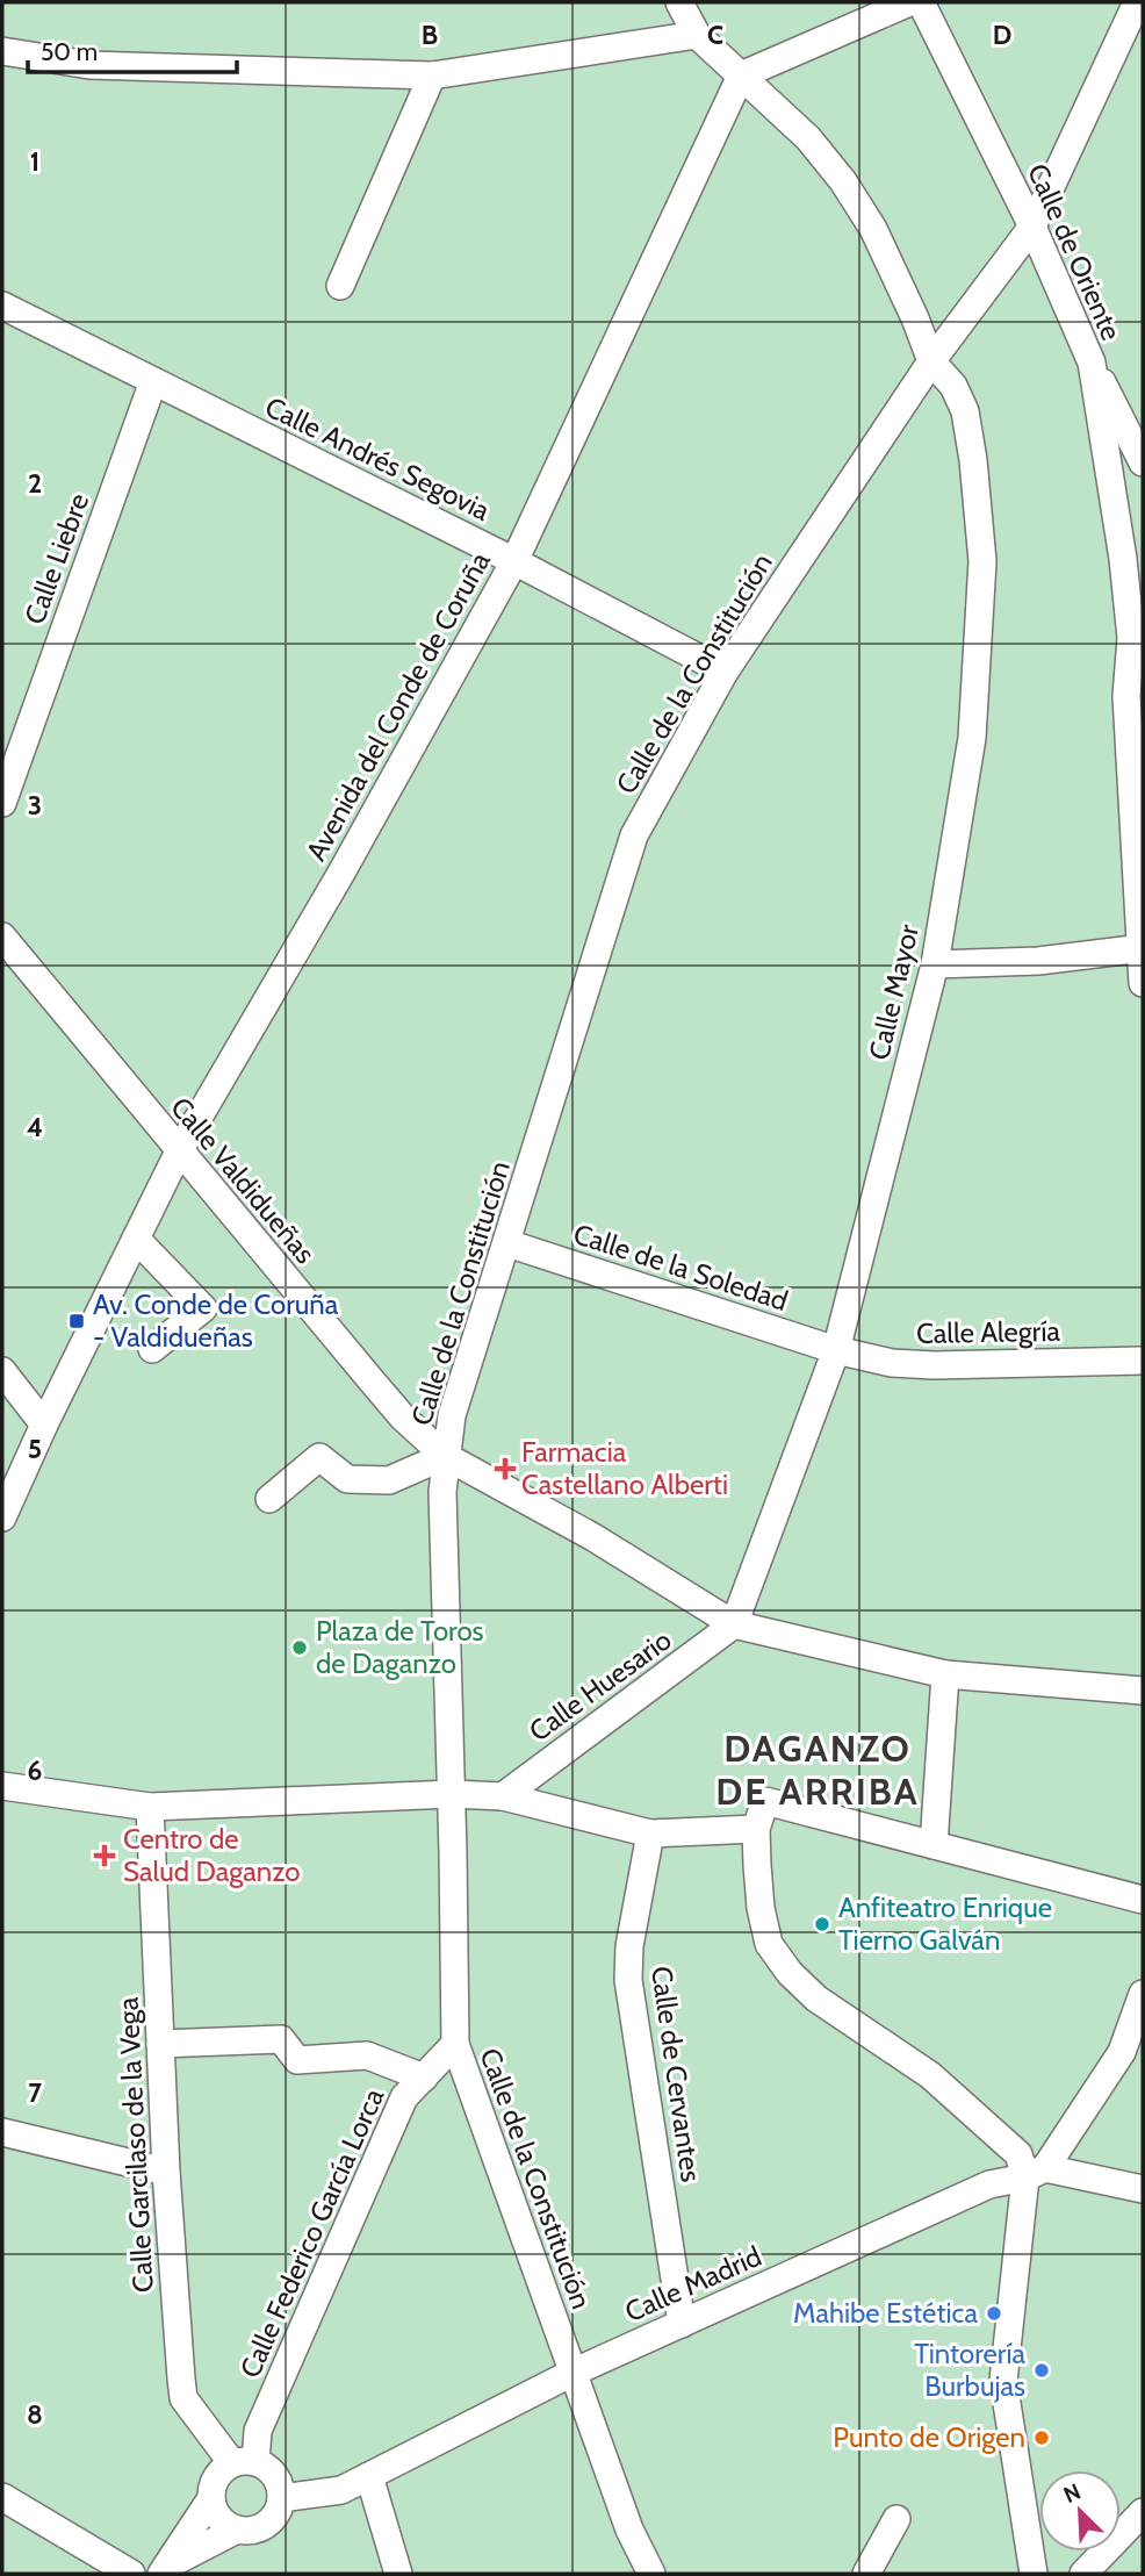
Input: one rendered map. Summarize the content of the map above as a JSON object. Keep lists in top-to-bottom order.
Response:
{
  "streets": {
    "street": [
      "Calle de Oriente",
      "Calle Andrés Segovia",
      "Calle Liebre",
      "Calle de la Constitución",
      "Avenida del Conde de Coruña",
      "Calle Mayor",
      "Calle Valdidueñas",
      "Calle de la Soledad",
      "Calle Alegría",
      "Calle Huesario",
      "Calle de Cervantes",
      "Calle Garcilaso de la Vega",
      "Calle Federico García Lorca",
      "Calle Madrid"
    ]
  },
  "crossings": [
    ["Calle de Oriente", "Calle de la Constitución"],
    ["Calle Andrés Segovia", "Calle Liebre"],
    ["Calle Andrés Segovia", "Calle de la Constitución"],
    ["Calle Andrés Segovia", "Avenida del Conde de Coruña"],
    ["Calle de la Constitución", "Calle Mayor"],
    ["Calle de la Constitución", "Calle Valdidueñas"],
    ["Calle de la Constitución", "Calle de la Soledad"],
    ["Calle de la Constitución", "Calle Federico García Lorca"],
    ["Calle de la Constitución", "Calle Madrid"],
    ["Avenida del Conde de Coruña", "Calle Mayor"],
    ["Avenida del Conde de Coruña", "Calle Valdidueñas"],
    ["Calle Mayor", "Calle Valdidueñas"],
    ["Calle Mayor", "Calle de la Soledad"],
    ["Calle Mayor", "Calle Alegría"],
    ["Calle Mayor", "Calle Huesario"],
    ["Calle Valdidueñas", "Calle Huesario"],
    ["Calle de la Soledad", "Calle Alegría"],
    ["Calle de Cervantes", "Calle Madrid"],
    ["Calle Garcilaso de la Vega", "Calle Federico García Lorca"],
    ["Calle Garcilaso de la Vega", "Calle Madrid"],
    ["Calle Federico García Lorca", "Calle Madrid"]
  ],
  "districts": ["DAGANZO DE ARRIBA"],
  "places": {
    "transit": ["Av. Conde de Coruña - Valdidueñas"],
    "health": ["Farmacia Castellano Alberti", "Centro de Salud Daganzo"],
    "other": [
      "Plaza de Toros de Daganzo",
      "Anfiteatro Enrique Tierno Galván",
      "Mahibe Estética",
      "Tintorería Burbujas",
      "Punto de Origen"
    ]
  },
  "scale_bar": "50 m",
  "north": "top left",
  "grid": {
    "columns": ["B", "C", "D"],
    "rows": [
      "1",
      "2",
      "3",
      "4",
      "5",
      "6",
      "7",
      "8"
    ]
  }
}
